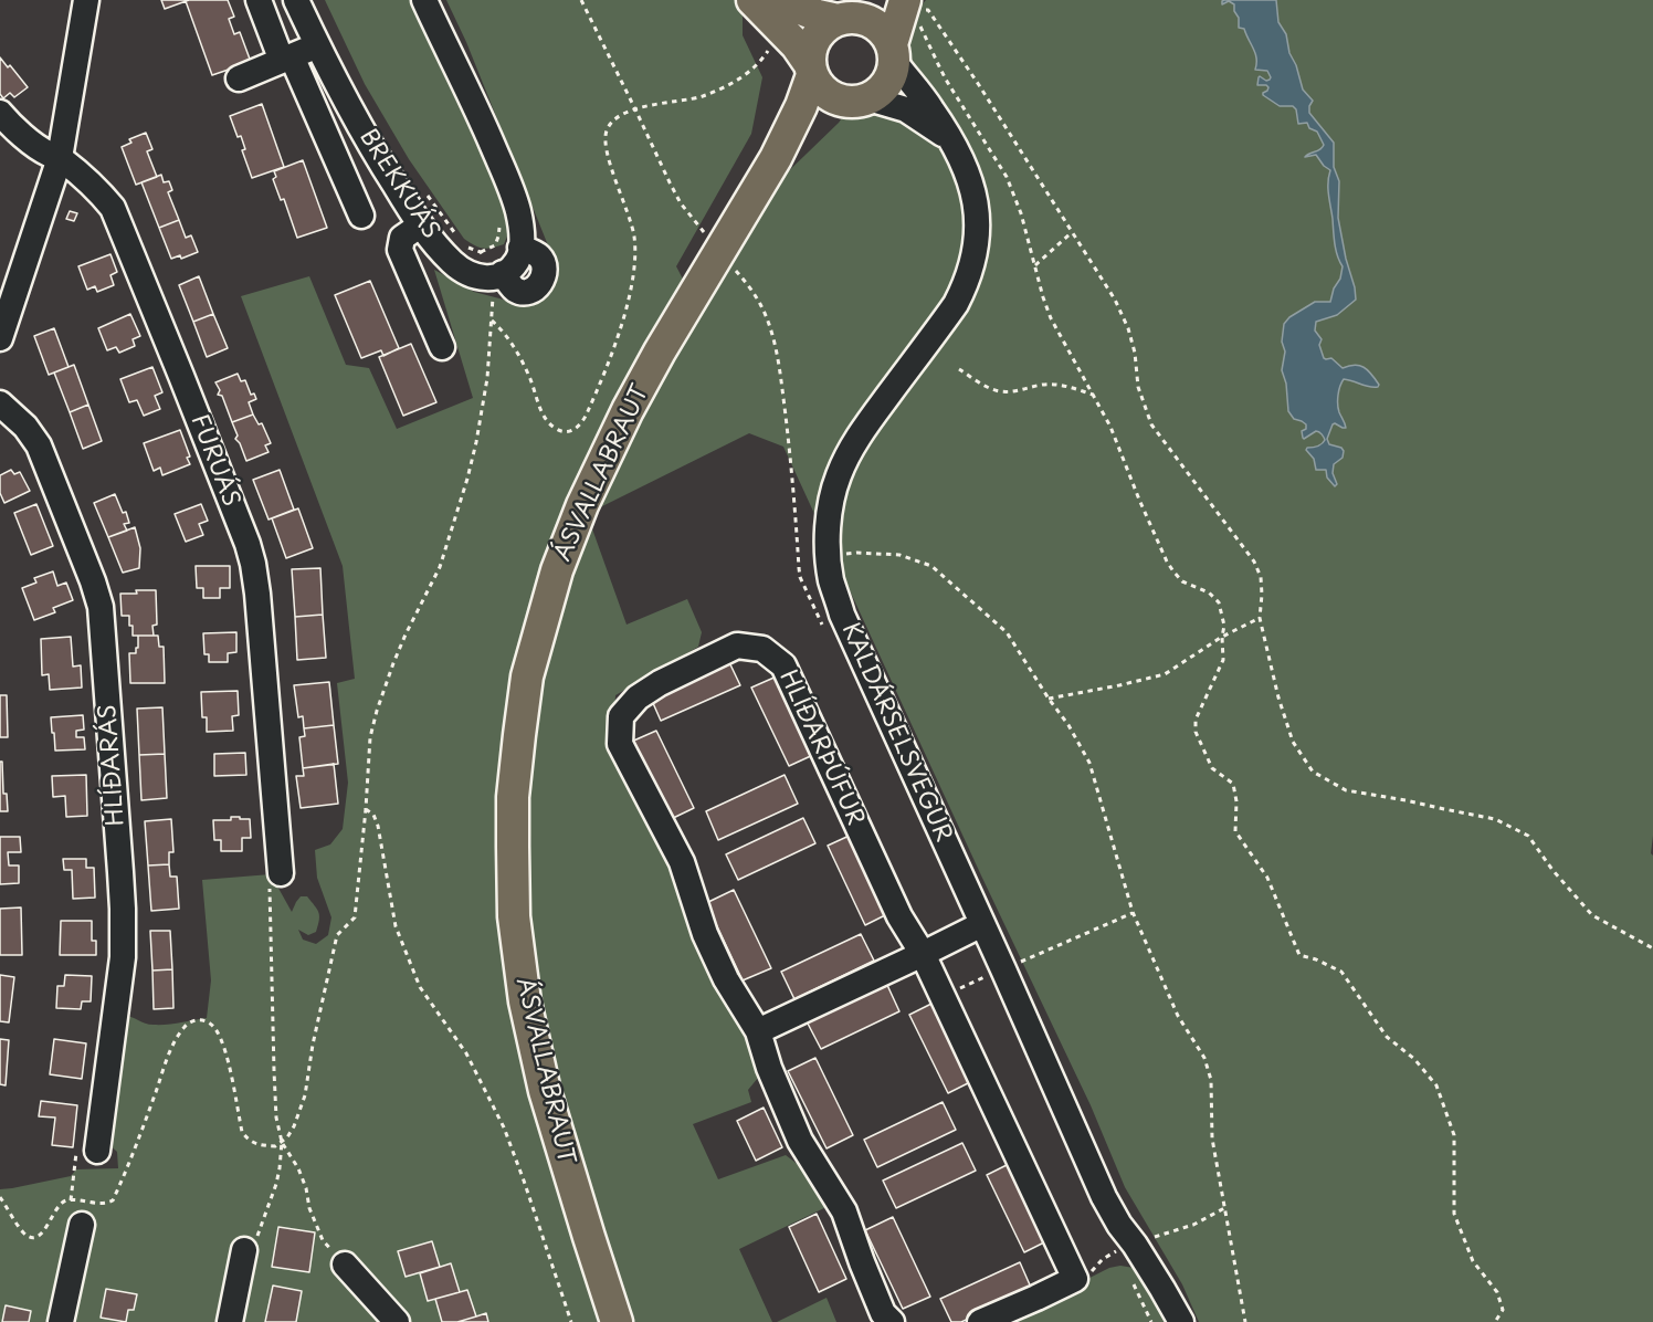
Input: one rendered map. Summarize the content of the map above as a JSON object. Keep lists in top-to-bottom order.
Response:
{
  "streets": {
    "main road": ["ÁSVALLABRAUT"],
    "street": [
      "BREKKUÁS",
      "FURUÁS",
      "KALDÁRSELSVEGUR",
      "HLÍÐARÞÚFUR",
      "HLÍÐARÁS"
    ]
  },
  "crossings": [
    ["ÁSVALLABRAUT", "KALDÁRSELSVEGUR"]
  ]
}
